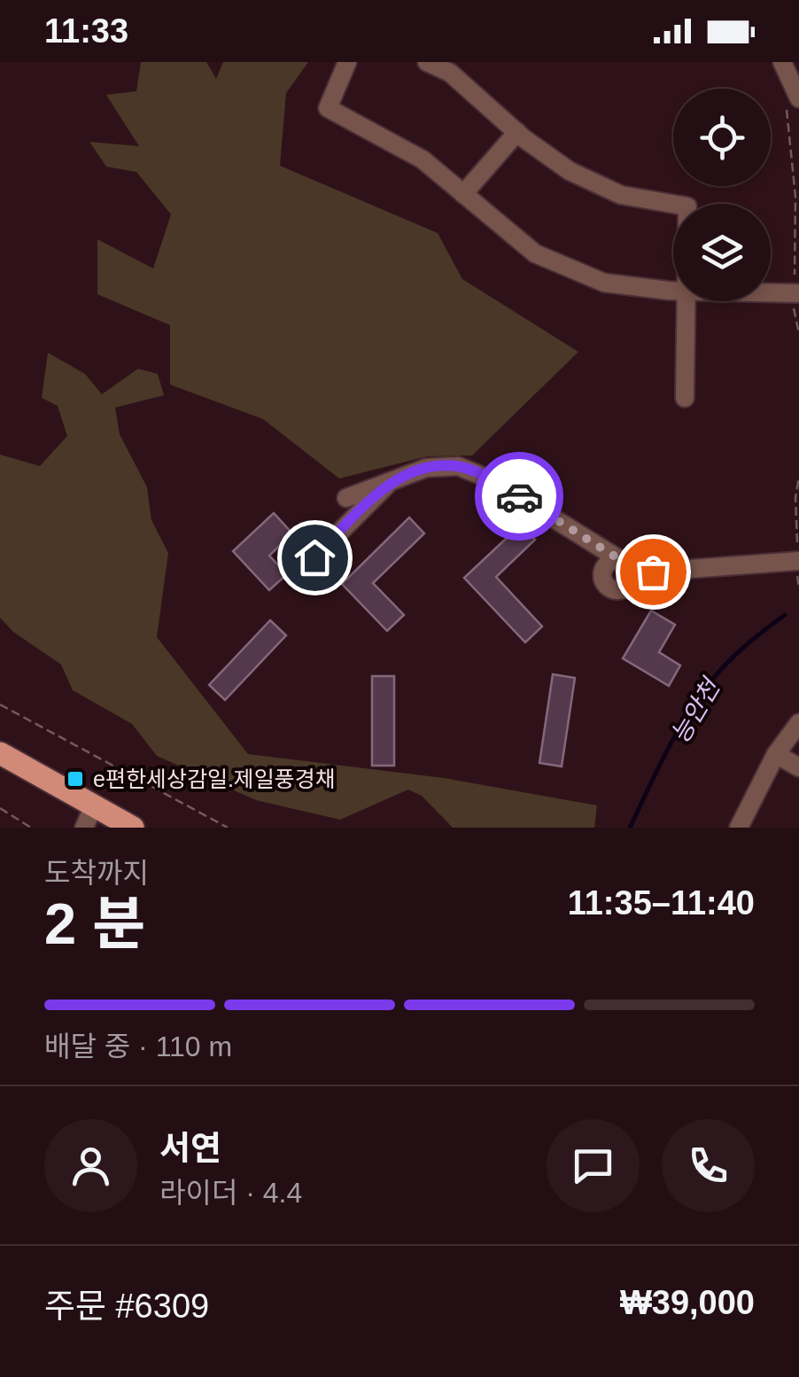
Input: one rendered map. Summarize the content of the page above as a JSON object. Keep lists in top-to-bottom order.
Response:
{
  "water": ["능안천"],
  "places": {
    "transit": ["e편한세상감일.제일풍경채"]
  },
  "page": {
    "status": "11:33",
    "heading": ["2 분", "도착까지", "11:35–11:40"],
    "panel": [
      "서연",
      "라이더 · 4.4",
      "주문 #6309",
      "₩39,000"
    ],
    "bar": "배달 중 · 110 m"
  }
}
